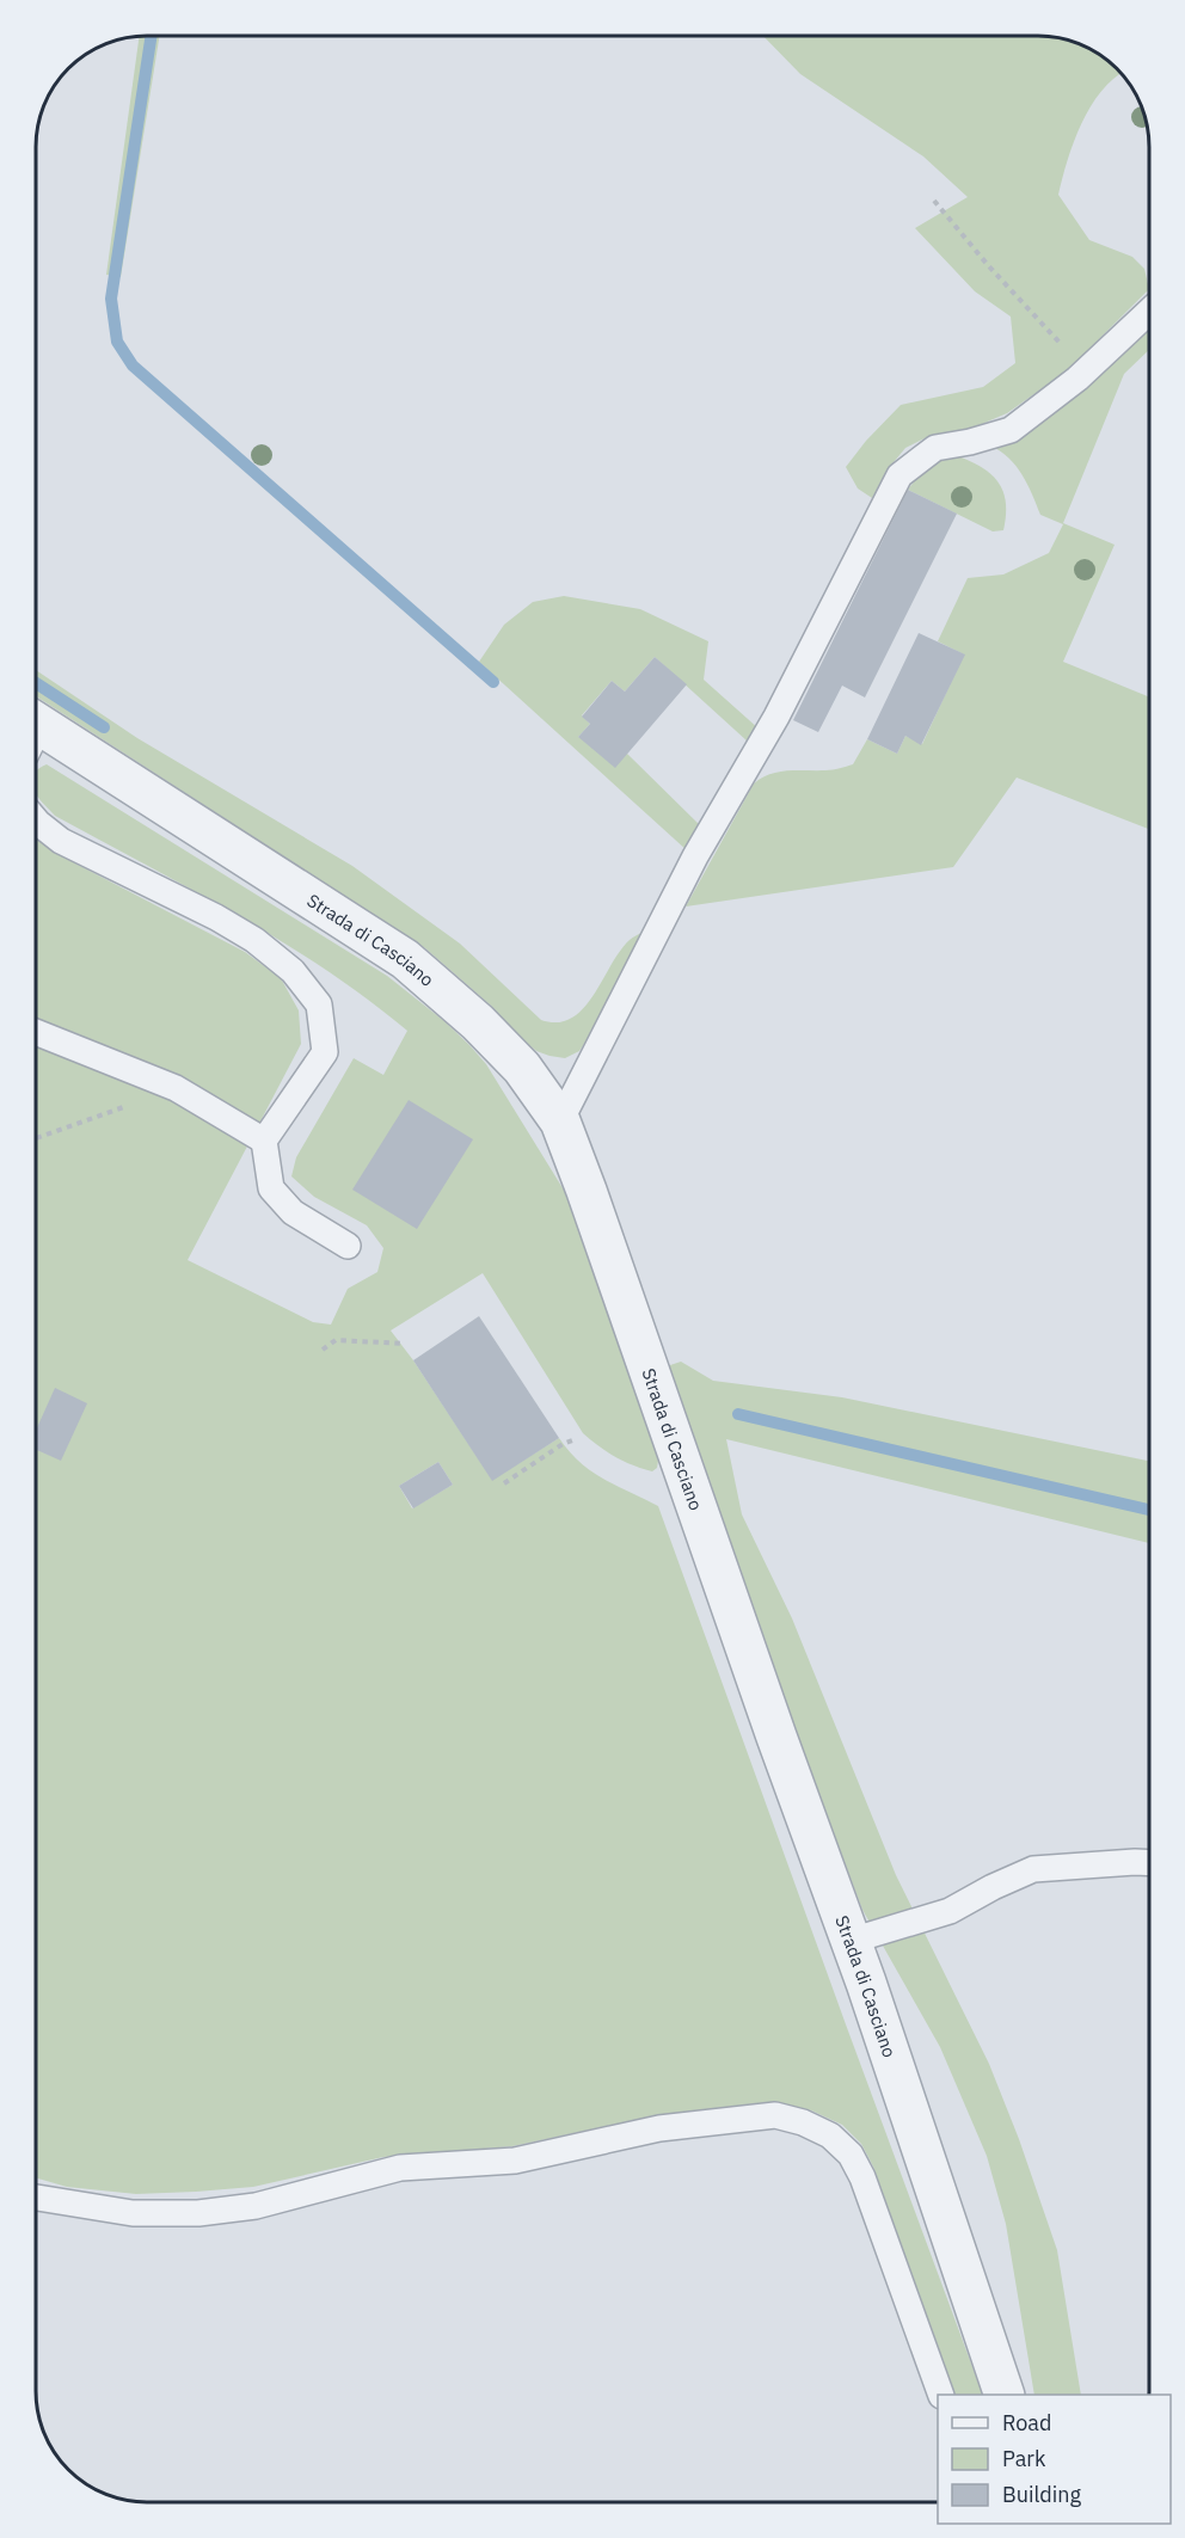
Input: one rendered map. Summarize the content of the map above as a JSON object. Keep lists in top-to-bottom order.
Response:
{
  "streets": {
    "street": ["Strada di Casciano"]
  },
  "legend": ["Road", "Park", "Building"]
}
